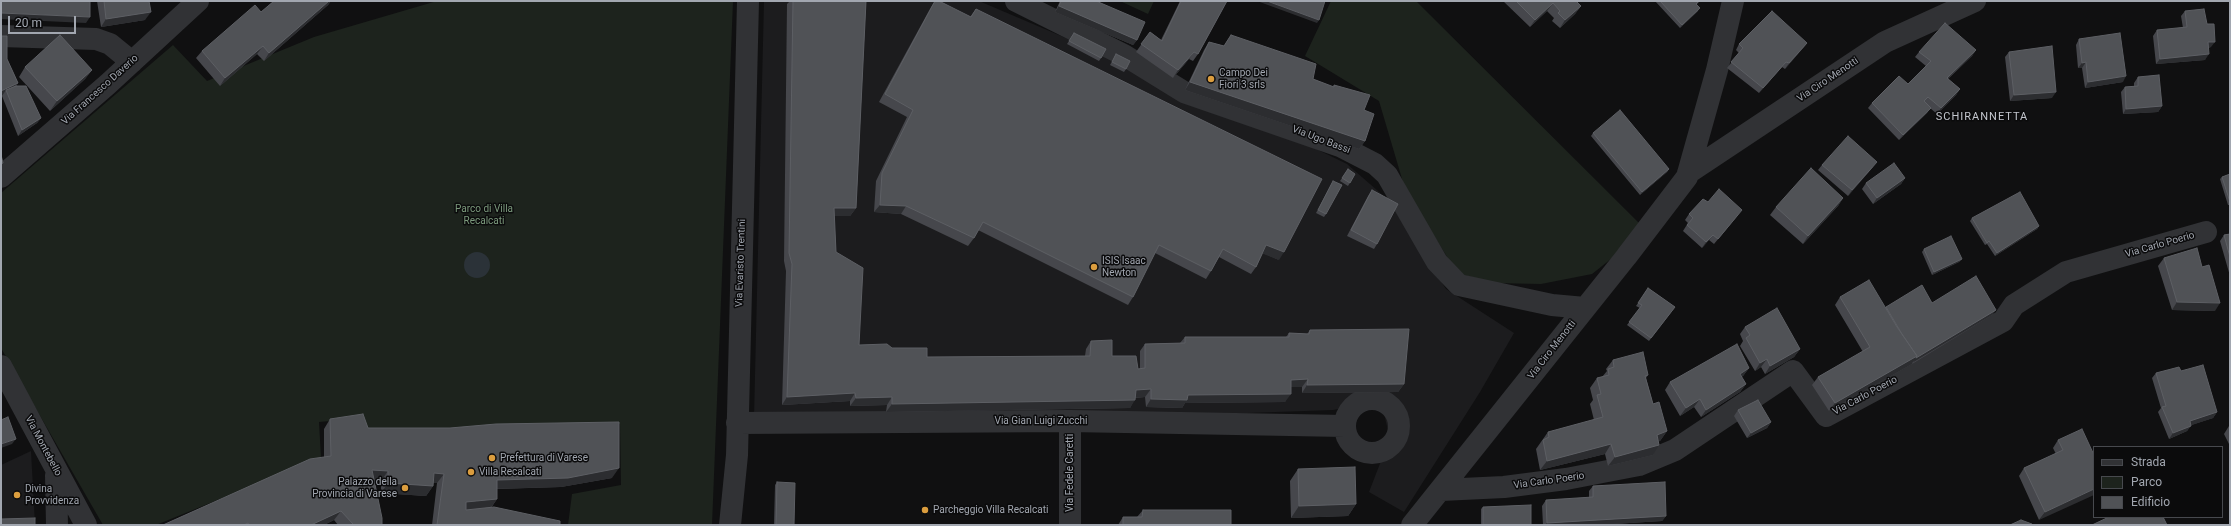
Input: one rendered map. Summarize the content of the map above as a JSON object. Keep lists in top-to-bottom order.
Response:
{
  "streets": {
    "street": [
      "Via Ciro Menotti",
      "Via Francesco Daverio",
      "Via Ugo Bassi",
      "Via Carlo Poerio",
      "Via Evaristo Trentini",
      "Via Gian Luigi Zucchi",
      "Via Montebello",
      "Via Fedele Caretti"
    ]
  },
  "crossings": [
    ["Via Ciro Menotti", "Via Ugo Bassi"],
    ["Via Ciro Menotti", "Via Carlo Poerio"],
    ["Via Evaristo Trentini", "Via Gian Luigi Zucchi"],
    ["Via Gian Luigi Zucchi", "Via Fedele Caretti"]
  ],
  "districts": ["SCHIRANNETTA"],
  "parks": ["Parco di Villa Recalcati"],
  "places": [
    "Campo Dei Fiori 3 srls",
    "ISIS Isaac Newton",
    "Prefettura di Varese",
    "Villa Recalcati",
    "Palazzo della Provincia di Varese",
    "Divina Provvidenza",
    "Parcheggio Villa Recalcati"
  ],
  "legend": ["Strada", "Parco", "Edificio"],
  "scale_bar": "20 m"
}
